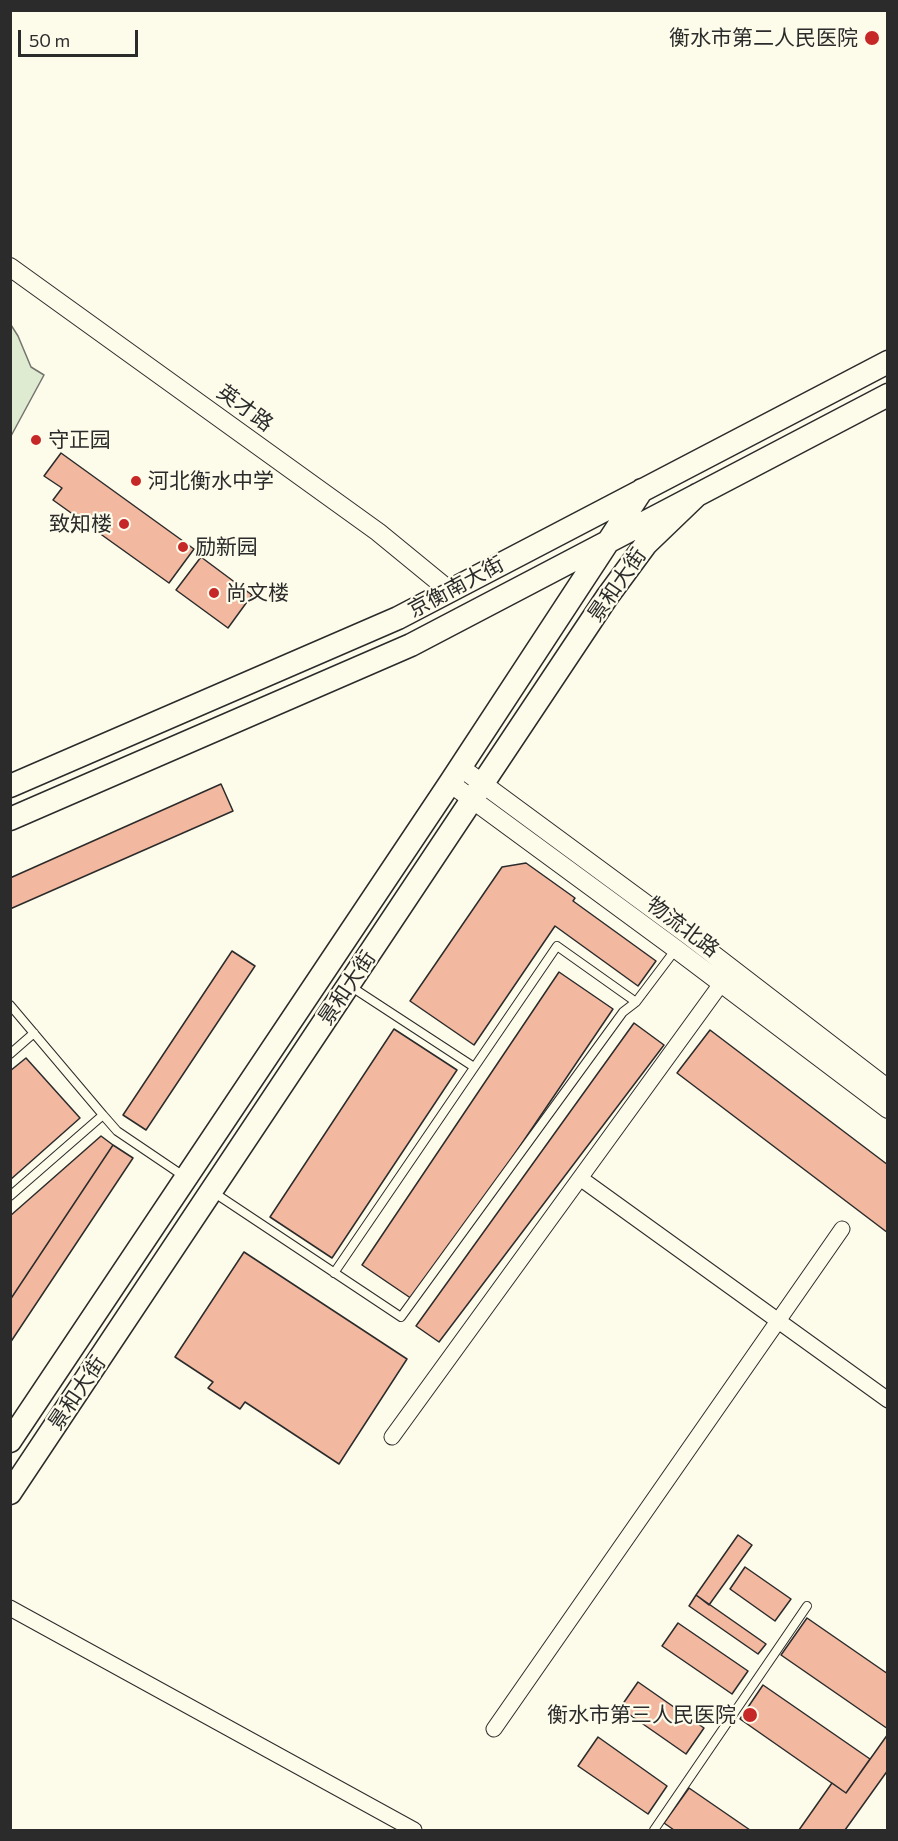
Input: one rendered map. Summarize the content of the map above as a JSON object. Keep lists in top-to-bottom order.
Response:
{
  "streets": {
    "main road": ["景和大街", "京衡南大街"],
    "street": ["英才路", "物流北路"]
  },
  "crossings": [
    ["英才路", "京衡南大街"],
    ["景和大街", "京衡南大街"],
    ["景和大街", "物流北路"]
  ],
  "places": [
    "衡水市第二人民医院",
    "守正园",
    "河北衡水中学",
    "致知楼",
    "励新园",
    "尚文楼",
    "衡水市第三人民医院"
  ],
  "scale_bar": "50 m"
}
